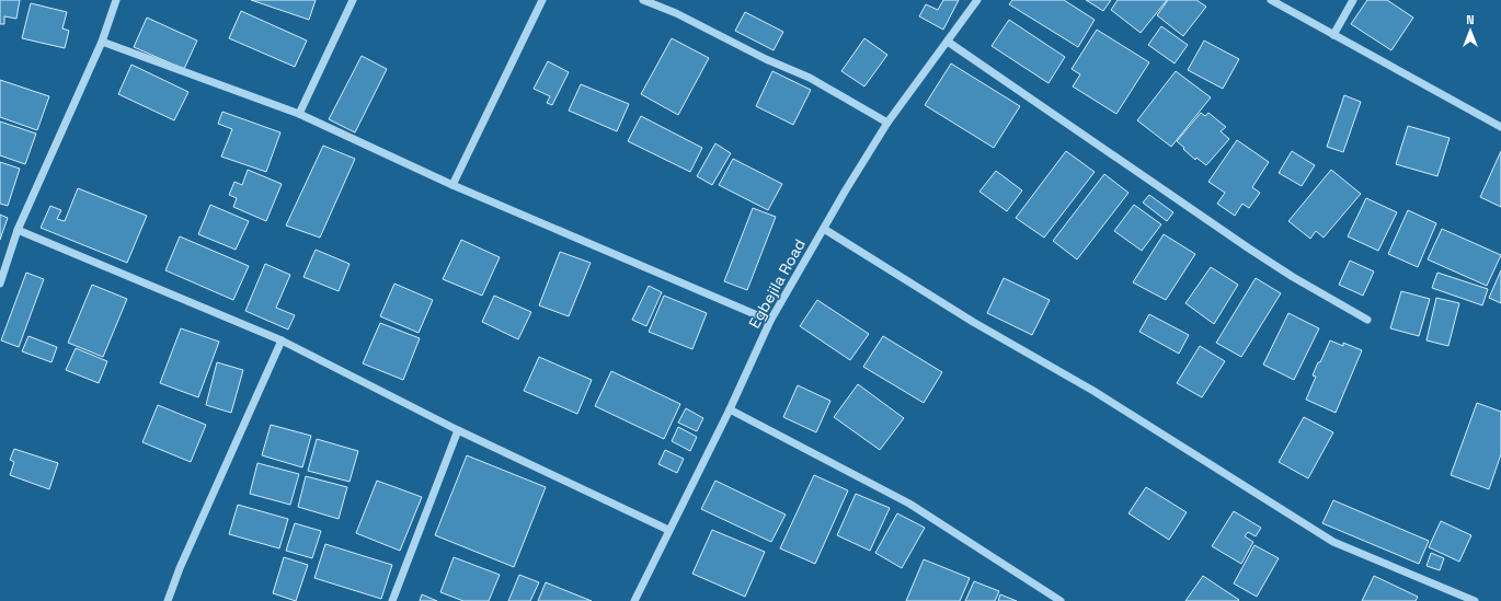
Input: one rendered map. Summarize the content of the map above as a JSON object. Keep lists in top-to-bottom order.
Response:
{
  "streets": {
    "street": ["Egbejila Road"]
  },
  "north": "top"
}
